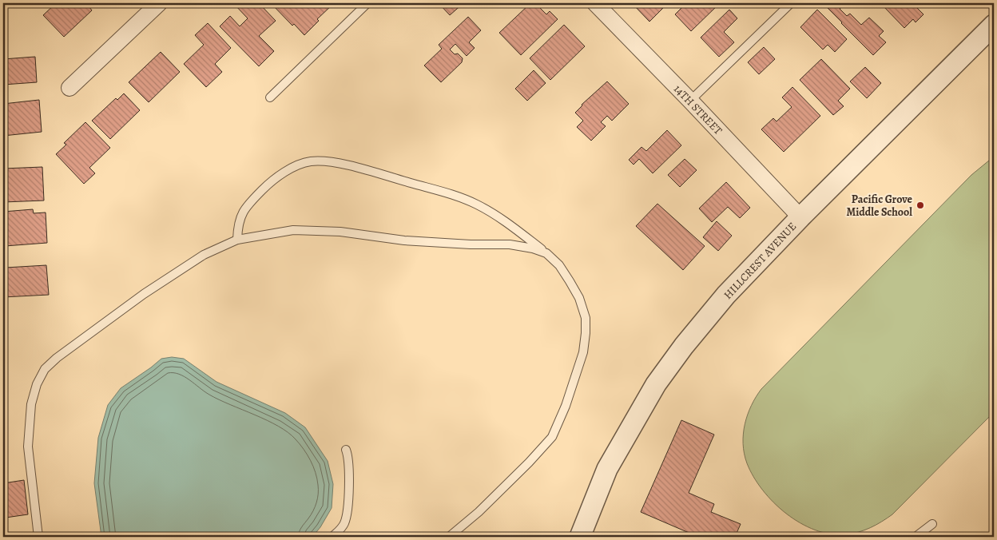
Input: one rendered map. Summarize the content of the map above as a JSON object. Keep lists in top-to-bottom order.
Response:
{
  "streets": {
    "street": ["14TH STREET", "HILLCREST AVENUE"]
  },
  "crossings": [
    ["14TH STREET", "HILLCREST AVENUE"]
  ],
  "places": ["Pacific Grove Middle School"]
}
